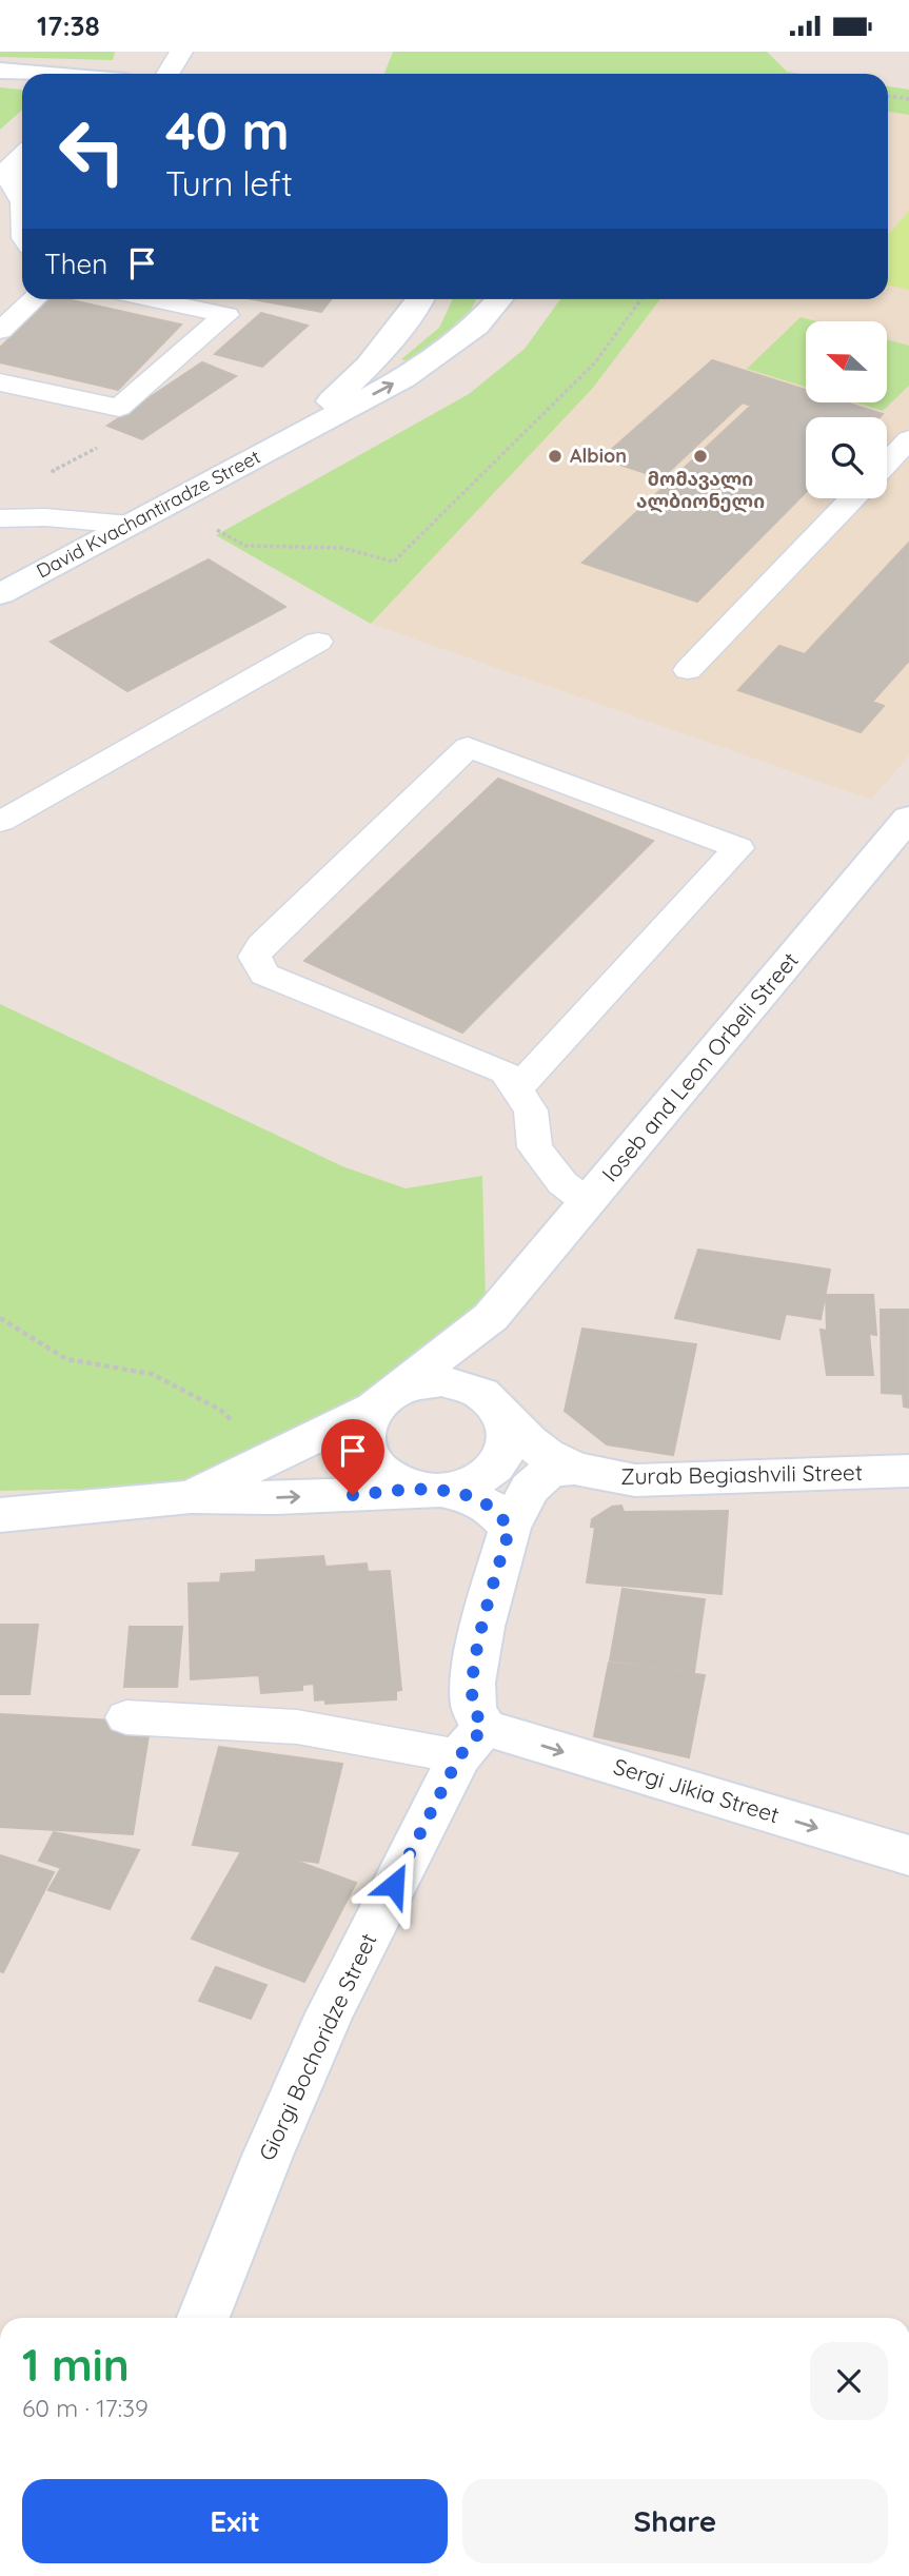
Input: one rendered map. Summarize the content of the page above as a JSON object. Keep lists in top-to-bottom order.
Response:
{
  "streets": {
    "street": [
      "David Kvachantiradze Street",
      "Ioseb and Leon Orbeli Street",
      "Zurab Begiashvili Street",
      "Sergi Jikia Street",
      "Giorgi Bochoridze Street"
    ]
  },
  "crossings": [
    ["Sergi Jikia Street", "Giorgi Bochoridze Street"]
  ],
  "one_way": ["Sergi Jikia Street"],
  "places": ["Albion", "მომავალი ალბიონელი"],
  "north": "left",
  "page": {
    "status": "17:38",
    "turn": ["40 m", "Turn left"],
    "then": "Then",
    "heading": ["1 min", "60 m · 17:39"],
    "buttons": ["Exit", "Share"]
  }
}
